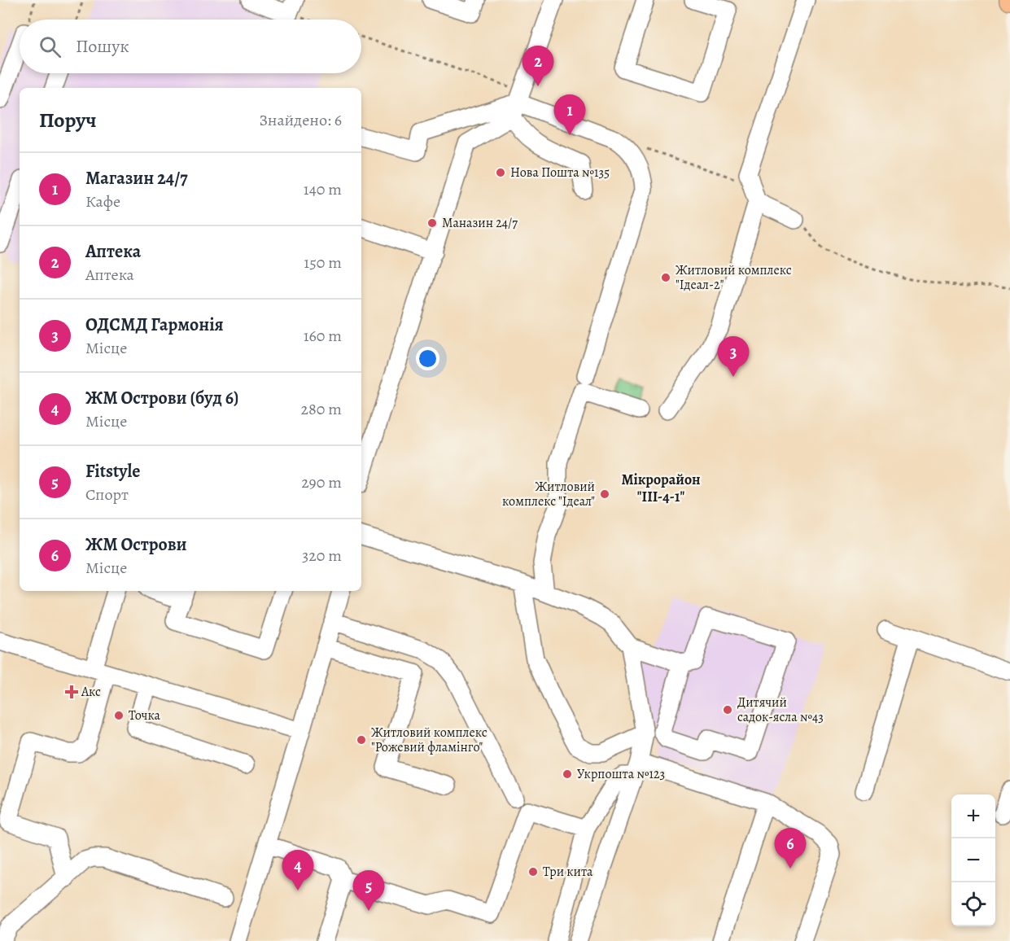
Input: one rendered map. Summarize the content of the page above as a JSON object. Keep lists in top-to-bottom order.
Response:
{
  "districts": ["Мікрорайон \"ІІІ-4-1\""],
  "places": {
    "other": [
      "Нова Пошта №135",
      "Маназин 24/7",
      "Житловий комплекс \"Ідеал-2\"",
      "Житловий комплекс \"Ідеал\"",
      "Дитячий садок-ясла №43",
      "Точка",
      "Житловий комплекс \"Рожевий фламінго\"",
      "Укрпошта №123",
      "Три кита"
    ],
    "health": ["Акс"]
  },
  "page": {
    "search": "Пошук",
    "pins": [
      "2",
      "1",
      "3",
      "6",
      "4",
      "5"
    ],
    "heading": ["Поруч", "Знайдено: 6"],
    "list": [
      {
        "mark": "1",
        "name": "Магазин 24/7",
        "note": "Кафе",
        "value": "140 m"
      },
      {
        "mark": "2",
        "name": "Аптека",
        "note": "Аптека",
        "value": "150 m"
      },
      {
        "mark": "3",
        "name": "ОДСМД Гармонія",
        "note": "Місце",
        "value": "160 m"
      },
      {
        "mark": "4",
        "name": "ЖМ Острови (буд 6)",
        "note": "Місце",
        "value": "280 m"
      },
      {
        "mark": "5",
        "name": "Fitstyle",
        "note": "Спорт",
        "value": "290 m"
      },
      {
        "mark": "6",
        "name": "ЖМ Острови",
        "note": "Місце",
        "value": "320 m"
      }
    ],
    "map_buttons": ["+", "−"]
  }
}
